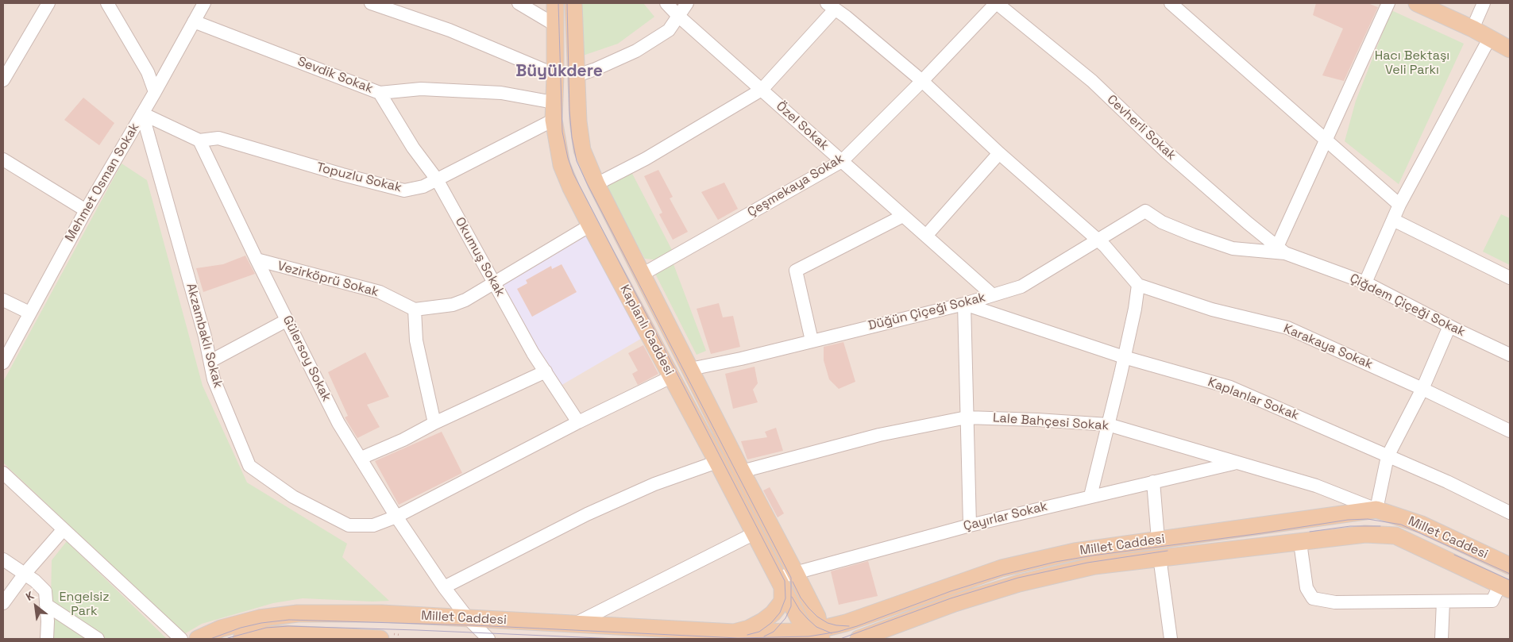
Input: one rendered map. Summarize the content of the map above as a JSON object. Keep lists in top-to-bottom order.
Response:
{
  "streets": {
    "main road": ["Kaplanlı Caddesi", "Millet Caddesi"],
    "street": [
      "Sevdik Sokak",
      "Özel Sokak",
      "Cevherli Sokak",
      "Topuzlu Sokak",
      "Mehmet Osman Sokak",
      "Çeşmekaya Sokak",
      "Okumuş Sokak",
      "Vezirköprü Sokak",
      "Çiğdem Çiçeği Sokak",
      "Düğün Çiçeği Sokak",
      "Akzambaklı Sokak",
      "Karakaya Sokak",
      "Gülersoy Sokak",
      "Kaplanlar Sokak",
      "Lale Bahçesi Sokak",
      "Çayırlar Sokak"
    ]
  },
  "crossings": [
    ["Sevdik Sokak", "Mehmet Osman Sokak"],
    ["Sevdik Sokak", "Okumuş Sokak"],
    ["Sevdik Sokak", "Kaplanlı Caddesi"],
    ["Özel Sokak", "Çeşmekaya Sokak"],
    ["Özel Sokak", "Düğün Çiçeği Sokak"],
    ["Cevherli Sokak", "Çeşmekaya Sokak"],
    ["Cevherli Sokak", "Çiğdem Çiçeği Sokak"],
    ["Topuzlu Sokak", "Okumuş Sokak"],
    ["Topuzlu Sokak", "Kaplanlı Caddesi"],
    ["Topuzlu Sokak", "Gülersoy Sokak"],
    ["Mehmet Osman Sokak", "Akzambaklı Sokak"],
    ["Çeşmekaya Sokak", "Kaplanlı Caddesi"],
    ["Okumuş Sokak", "Akzambaklı Sokak"],
    ["Vezirköprü Sokak", "Gülersoy Sokak"],
    ["Çiğdem Çiçeği Sokak", "Düğün Çiçeği Sokak"],
    ["Düğün Çiçeği Sokak", "Kaplanlı Caddesi"],
    ["Düğün Çiçeği Sokak", "Kaplanlar Sokak"],
    ["Kaplanlı Caddesi", "Akzambaklı Sokak"],
    ["Kaplanlı Caddesi", "Lale Bahçesi Sokak"],
    ["Kaplanlı Caddesi", "Çayırlar Sokak"],
    ["Kaplanlı Caddesi", "Millet Caddesi"],
    ["Akzambaklı Sokak", "Gülersoy Sokak"],
    ["Gülersoy Sokak", "Millet Caddesi"],
    ["Lale Bahçesi Sokak", "Çayırlar Sokak"],
    ["Lale Bahçesi Sokak", "Millet Caddesi"],
    ["Çayırlar Sokak", "Millet Caddesi"]
  ],
  "districts": ["Büyükdere"],
  "parks": ["Hacı Bektaşı Veli Parkı", "Engelsiz Park"],
  "north": "top left"
}
